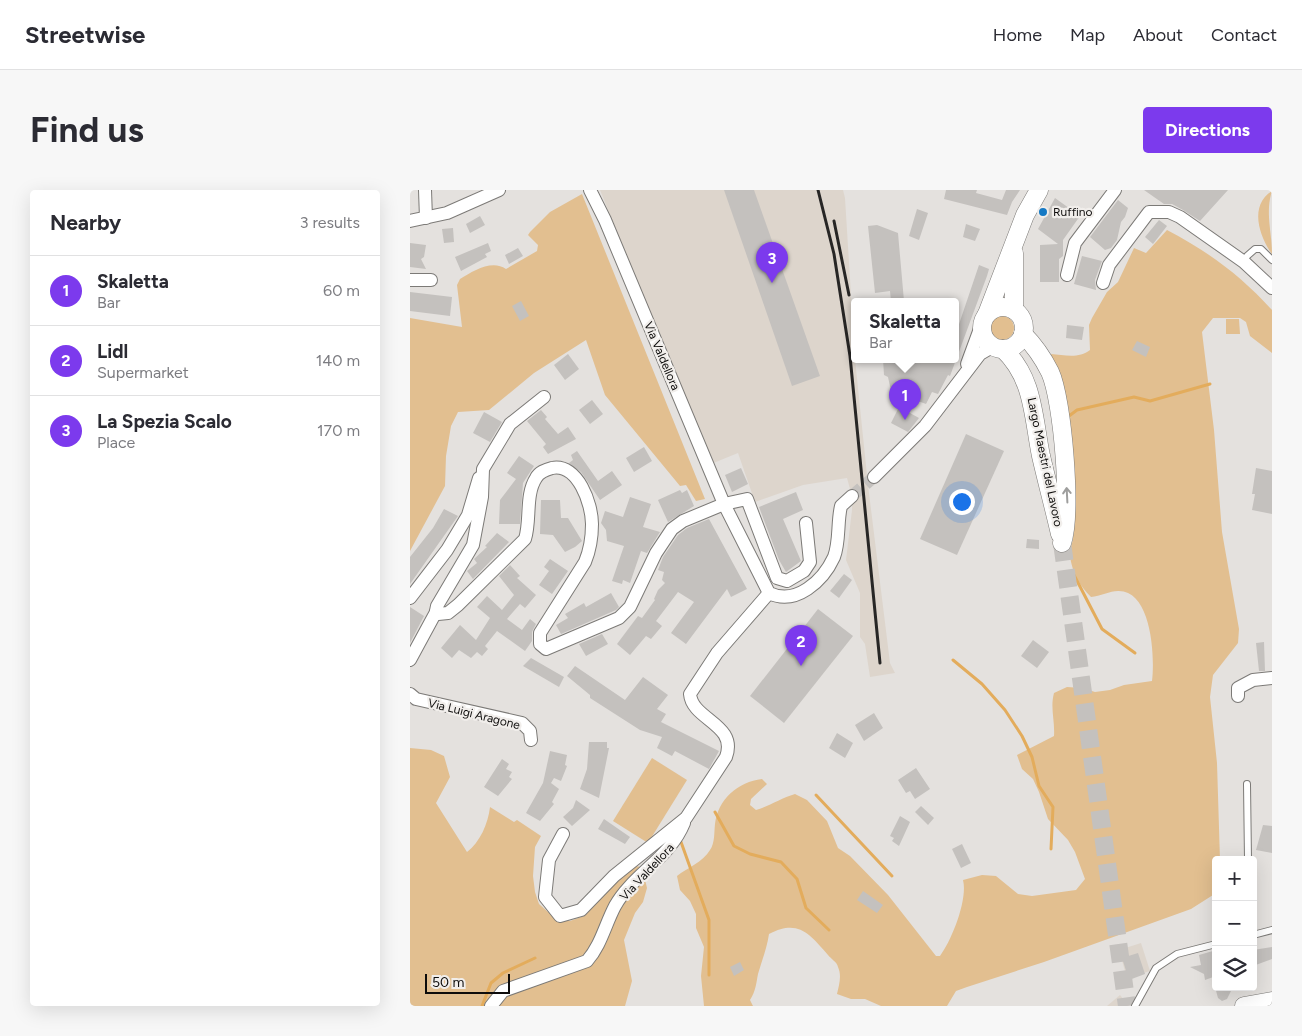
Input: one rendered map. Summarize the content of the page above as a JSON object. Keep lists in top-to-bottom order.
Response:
{
  "streets": {
    "street": ["Via Valdellora", "Largo Maestri del Lavoro", "Via Luigi Aragone"]
  },
  "places": ["Ruffino"],
  "scale_bar": "50 m",
  "page": {
    "header": "Streetwise",
    "nav": [
      "Home",
      "Map",
      "About",
      "Contact"
    ],
    "buttons": "Directions",
    "title": "Find us",
    "heading": ["Nearby", "3 results"],
    "pins": ["3", "1", "2"],
    "list": [
      {
        "mark": "1",
        "name": "Skaletta",
        "note": "Bar",
        "value": "60 m"
      },
      {
        "mark": "2",
        "name": "Lidl",
        "note": "Supermarket",
        "value": "140 m"
      },
      {
        "mark": "3",
        "name": "La Spezia Scalo",
        "note": "Place",
        "value": "170 m"
      }
    ],
    "popup": ["Skaletta", "Bar"],
    "map_buttons": ["+", "−"],
    "scale": "50 m"
  }
}
